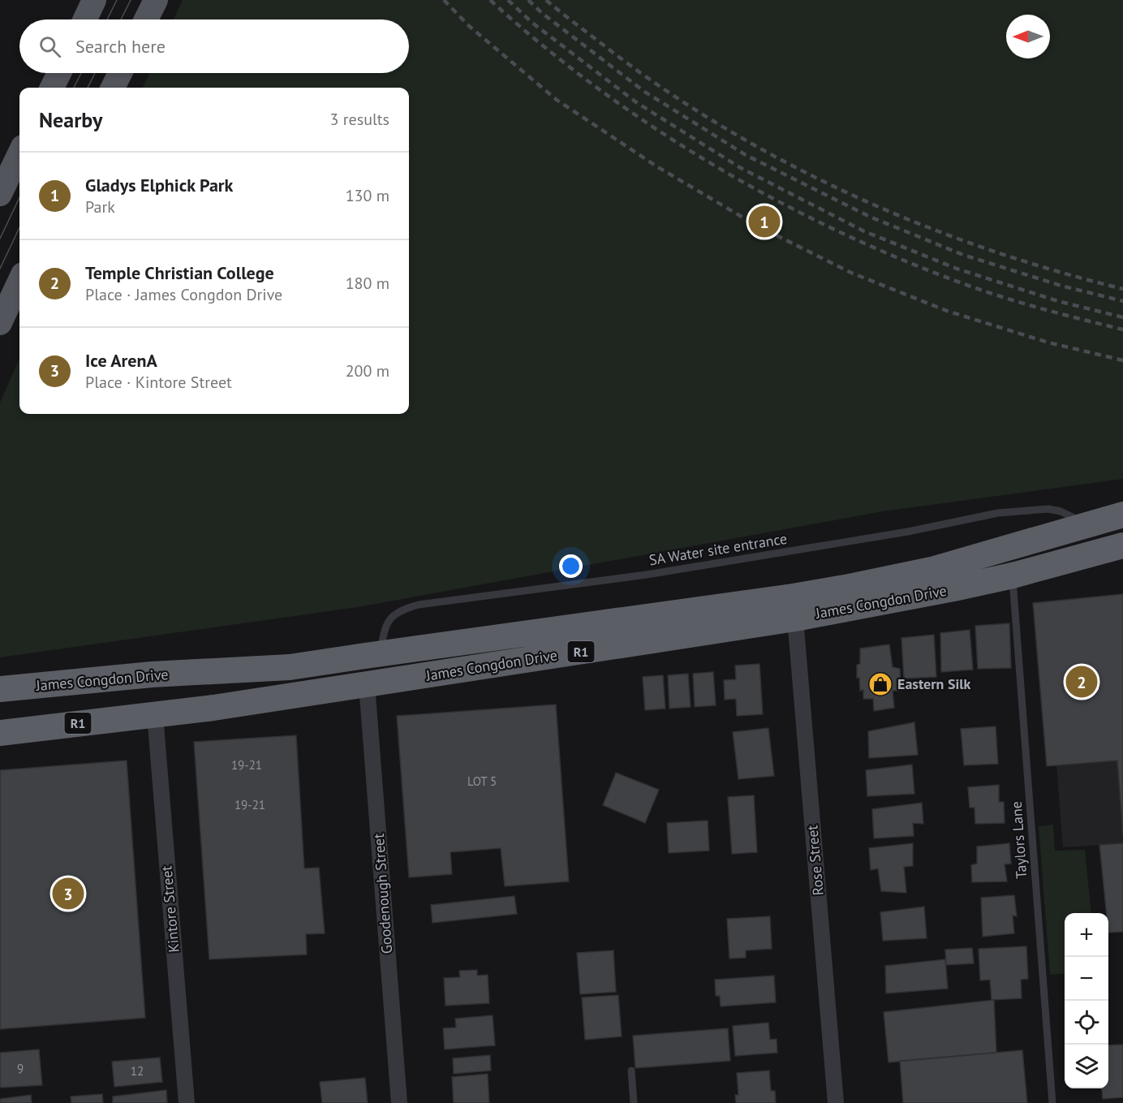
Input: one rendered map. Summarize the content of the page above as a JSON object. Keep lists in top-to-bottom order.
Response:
{
  "streets": {
    "highway": ["James Congdon Drive", "R1"],
    "street": ["Rose Street", "Goodenough Street", "Kintore Street"],
    "lane": ["SA Water site entrance", "Taylors Lane"]
  },
  "crossings": [
    ["SA Water site entrance", "James Congdon Drive"],
    ["James Congdon Drive", "Taylors Lane"],
    ["James Congdon Drive", "Rose Street"],
    ["James Congdon Drive", "Goodenough Street"],
    ["James Congdon Drive", "Kintore Street"]
  ],
  "places": {
    "shop": ["Eastern Silk"]
  },
  "house_numbers": [
    "19-21",
    "LOT 5",
    "19-21",
    "9",
    "12"
  ],
  "north": "left",
  "page": {
    "search": "Search here",
    "heading": ["Nearby", "3 results"],
    "list": [
      {
        "mark": "1",
        "name": "Gladys Elphick Park",
        "note": "Park",
        "value": "130 m"
      },
      {
        "mark": "2",
        "name": "Temple Christian College",
        "note": "Place · James Congdon Drive",
        "value": "180 m"
      },
      {
        "mark": "3",
        "name": "Ice ArenA",
        "note": "Place · Kintore Street",
        "value": "200 m"
      }
    ],
    "pins": ["1", "2", "3"],
    "map_buttons": ["+", "−"]
  }
}
